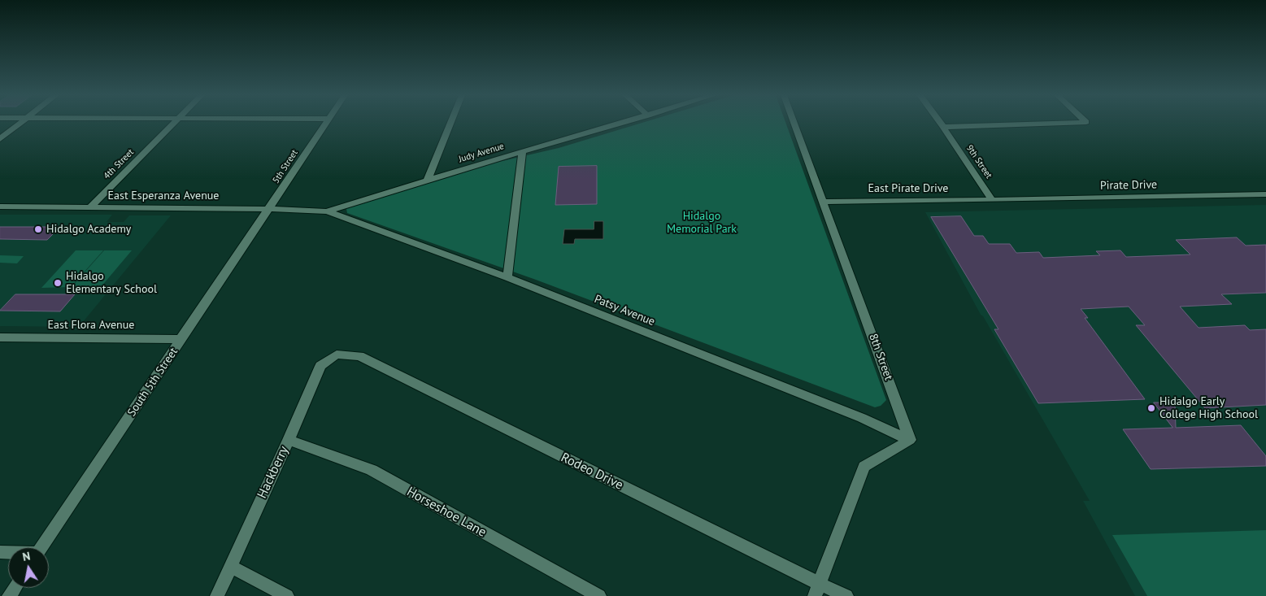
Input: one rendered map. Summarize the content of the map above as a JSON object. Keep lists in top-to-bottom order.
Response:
{
  "streets": {
    "street": [
      "Judy Avenue",
      "9th Street",
      "4th Street",
      "5th Street",
      "Pirate Drive",
      "East Pirate Drive",
      "East Esperanza Avenue",
      "Patsy Avenue",
      "East Flora Avenue",
      "8th Street",
      "South 5th Street",
      "Rodeo Drive",
      "Hackberry",
      "Horseshoe Lane"
    ]
  },
  "crossings": [
    ["Judy Avenue", "East Esperanza Avenue"],
    ["Judy Avenue", "Patsy Avenue"],
    ["9th Street", "Pirate Drive"],
    ["9th Street", "East Pirate Drive"],
    ["4th Street", "East Esperanza Avenue"],
    ["5th Street", "East Esperanza Avenue"],
    ["5th Street", "South 5th Street"],
    ["Pirate Drive", "East Pirate Drive"],
    ["East Pirate Drive", "8th Street"],
    ["East Esperanza Avenue", "Patsy Avenue"],
    ["East Esperanza Avenue", "South 5th Street"],
    ["Patsy Avenue", "8th Street"],
    ["East Flora Avenue", "South 5th Street"],
    ["Rodeo Drive", "Hackberry"],
    ["Hackberry", "Horseshoe Lane"]
  ],
  "parks": ["Hidalgo Memorial Park"],
  "places": ["Hidalgo Academy", "Hidalgo Elementary School", "Hidalgo Early College High School"],
  "north": "top"
}
